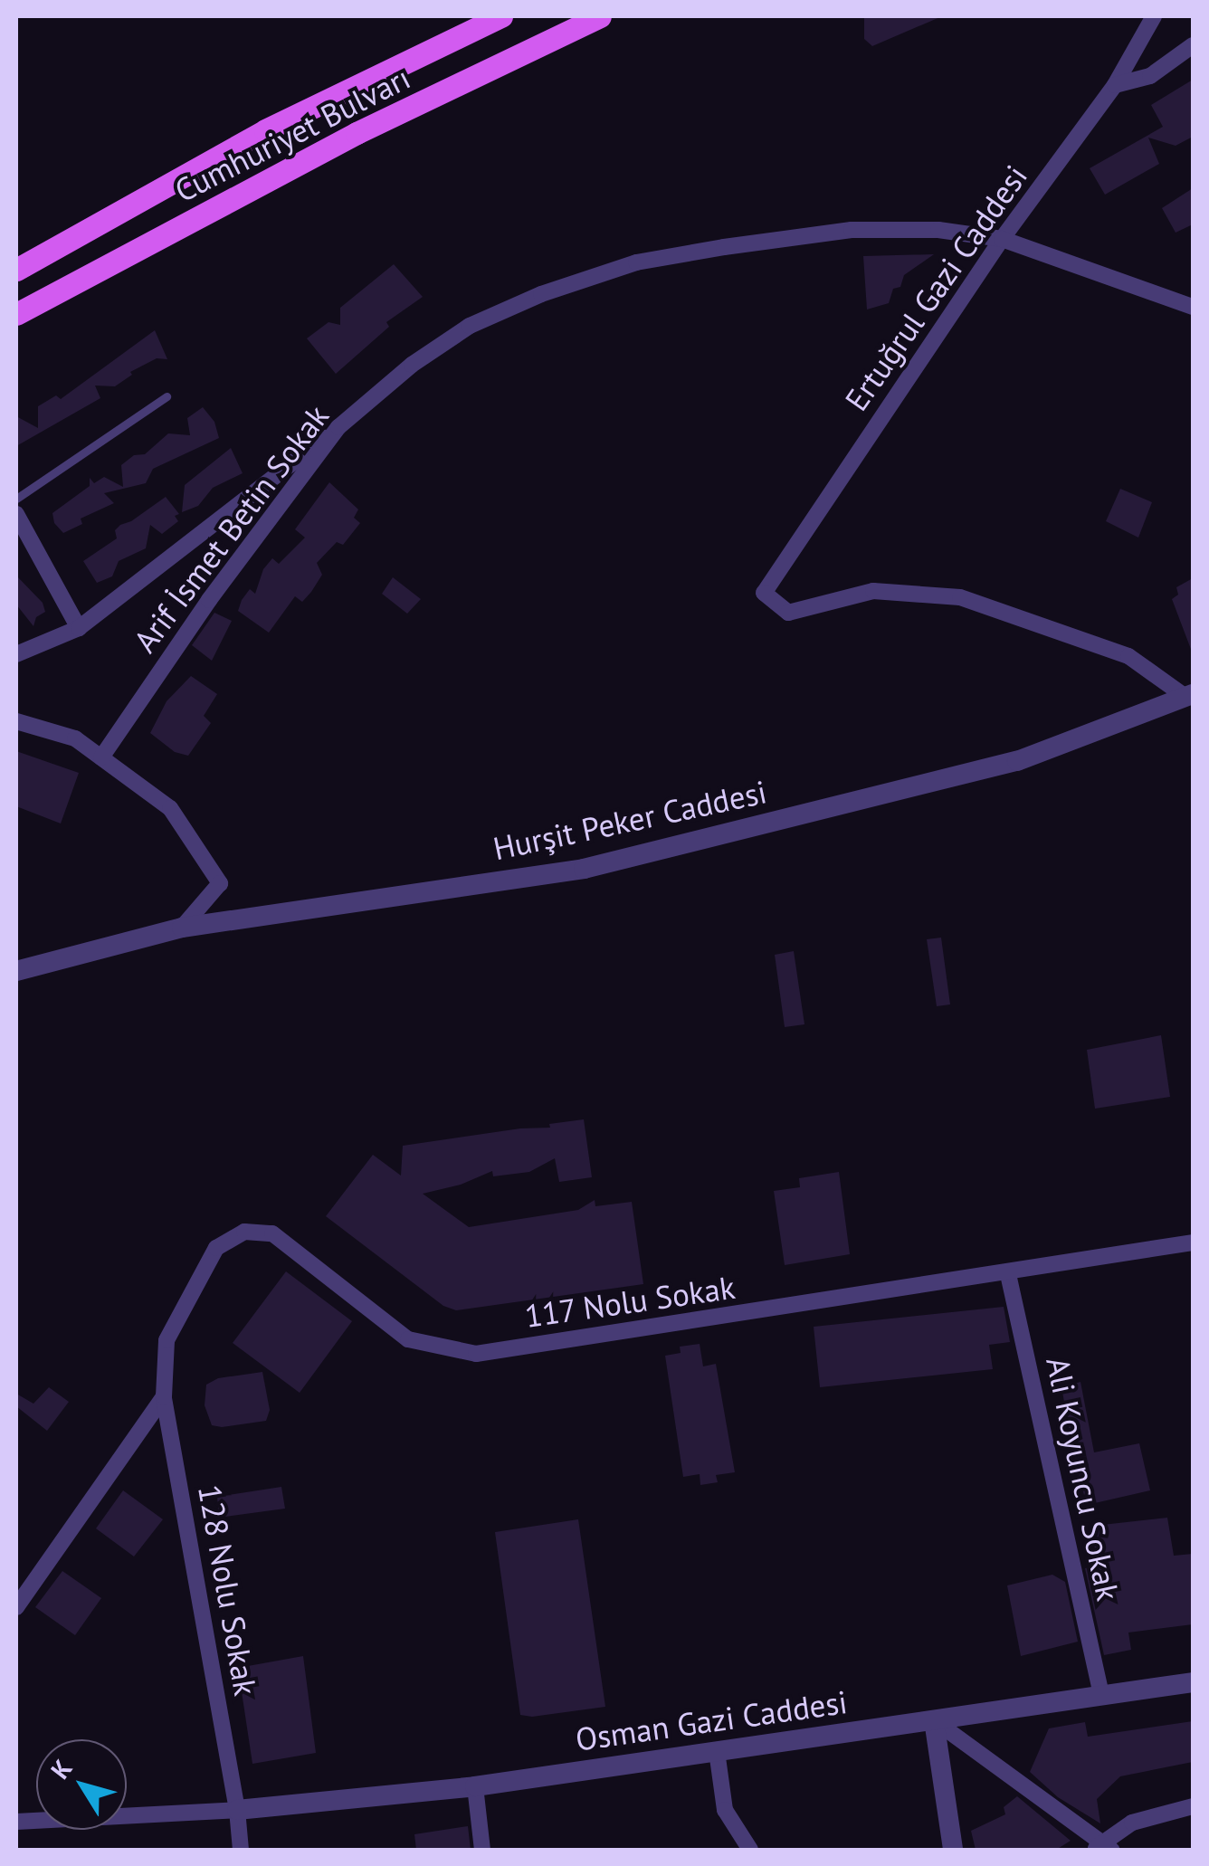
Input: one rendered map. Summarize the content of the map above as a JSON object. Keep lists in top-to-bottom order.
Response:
{
  "streets": {
    "main road": ["Cumhuriyet Bulvarı"],
    "street": [
      "Ertuğrul Gazi Caddesi",
      "Arif İsmet Betin Sokak",
      "Hurşit Peker Caddesi",
      "117 Nolu Sokak",
      "Ali Koyuncu Sokak",
      "128 Nolu Sokak",
      "Osman Gazi Caddesi"
    ]
  },
  "crossings": [
    ["Ertuğrul Gazi Caddesi", "Arif İsmet Betin Sokak"],
    ["Ertuğrul Gazi Caddesi", "Hurşit Peker Caddesi"],
    ["117 Nolu Sokak", "Ali Koyuncu Sokak"],
    ["117 Nolu Sokak", "128 Nolu Sokak"],
    ["Ali Koyuncu Sokak", "Osman Gazi Caddesi"],
    ["128 Nolu Sokak", "Osman Gazi Caddesi"]
  ],
  "north": "top left"
}
